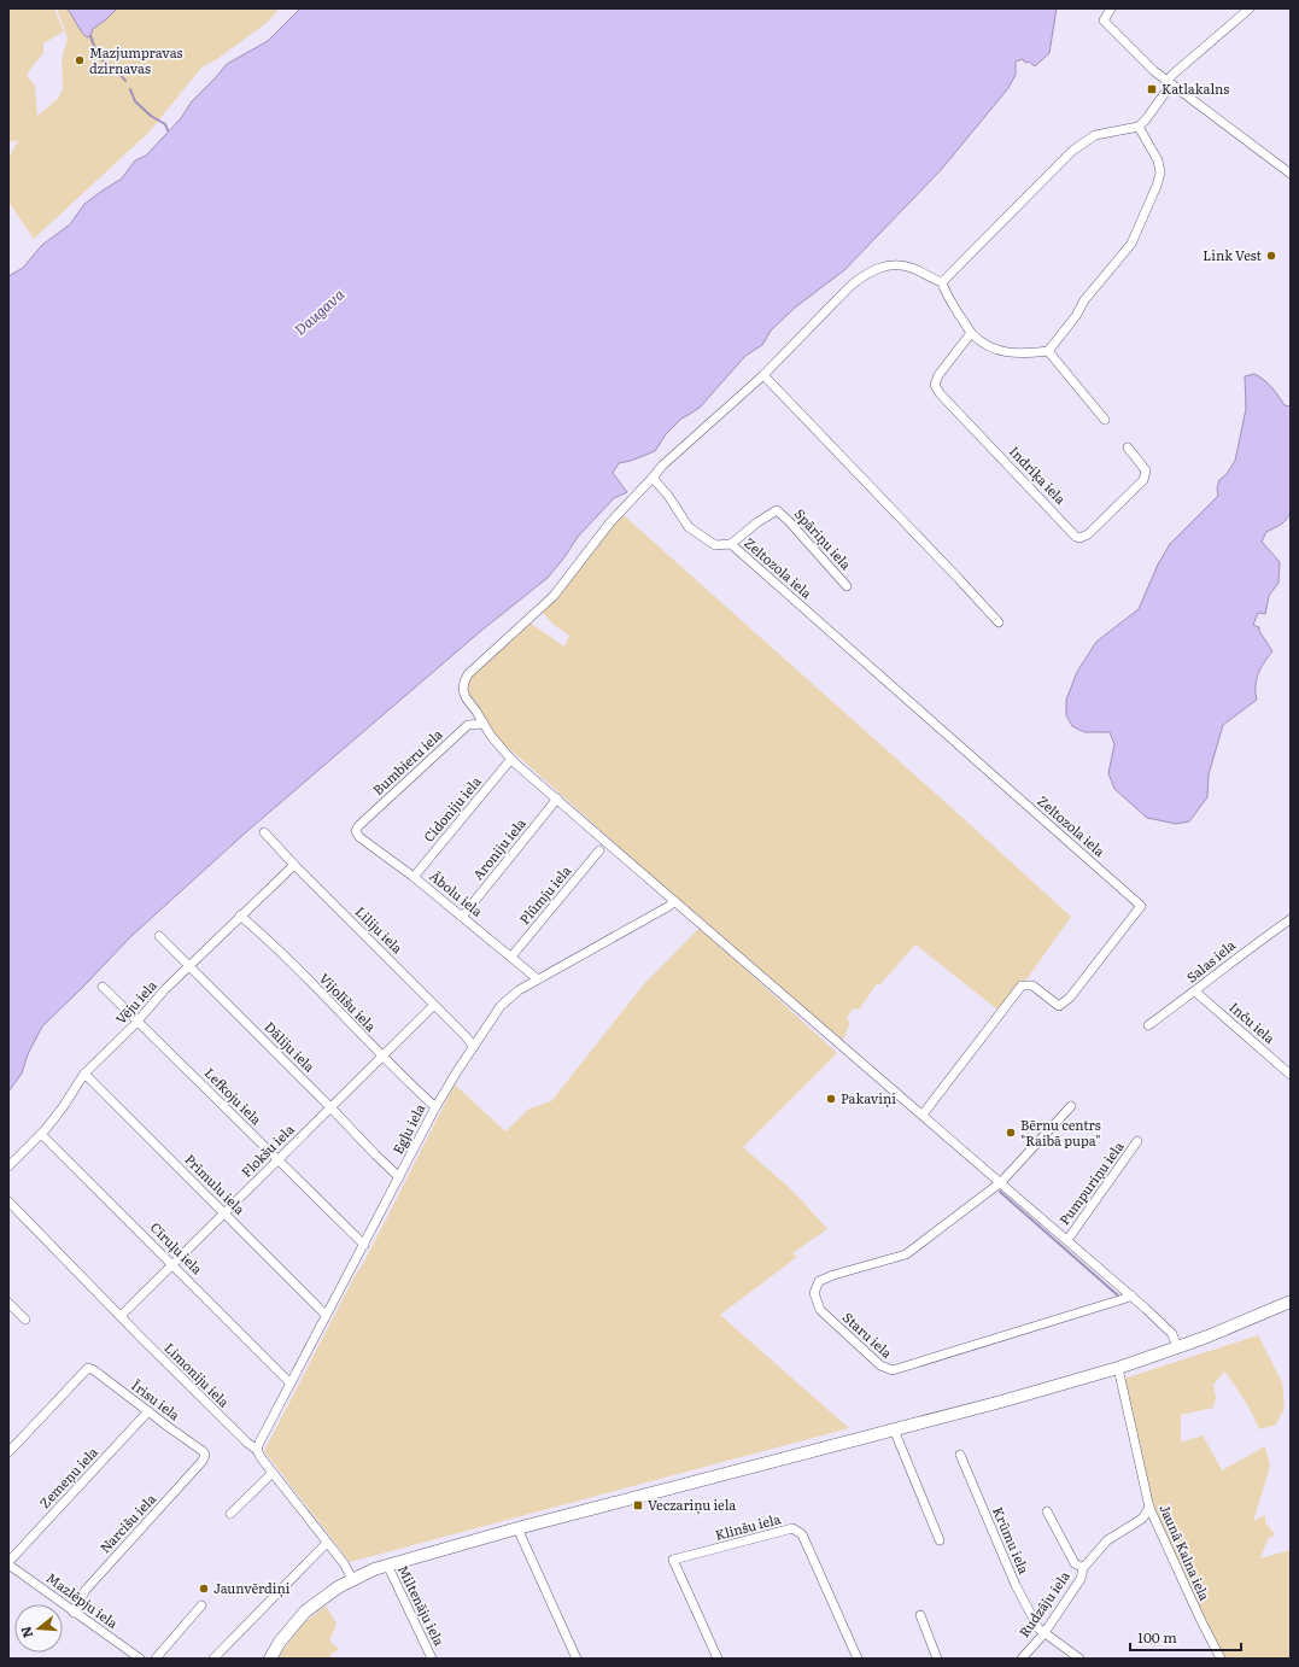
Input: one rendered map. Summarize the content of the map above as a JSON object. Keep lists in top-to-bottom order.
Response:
{
  "streets": {
    "street": [
      "Indriķa iela",
      "Spāriņu iela",
      "Zeltozola iela",
      "Bumbieru iela",
      "Cidoniju iela",
      "Aroniju iela",
      "Ābolu iela",
      "Plūmju iela",
      "Liliju iela",
      "Salas iela",
      "Vēju iela",
      "Vijolīšu iela",
      "Inču iela",
      "Dāliju iela",
      "Lefkoju iela",
      "Egļu iela",
      "Flokšu iela",
      "Pumpuriņu iela",
      "Prīmulu iela",
      "Cīruļu iela",
      "Staru iela",
      "Limoniju iela",
      "Īrisu iela",
      "Zemeņu iela",
      "Narcišu iela",
      "Klinšu iela",
      "Krūmu iela",
      "Jaunā Kalna iela",
      "Mazlēpju iela",
      "Rudzāju iela",
      "Miltenāju iela"
    ]
  },
  "crossings": [
    ["Spāriņu iela", "Zeltozola iela"],
    ["Bumbieru iela", "Ābolu iela"],
    ["Cidoniju iela", "Ābolu iela"],
    ["Aroniju iela", "Ābolu iela"],
    ["Ābolu iela", "Plūmju iela"],
    ["Ābolu iela", "Egļu iela"],
    ["Liliju iela", "Vēju iela"],
    ["Liliju iela", "Egļu iela"],
    ["Liliju iela", "Flokšu iela"],
    ["Salas iela", "Inču iela"],
    ["Vēju iela", "Vijolīšu iela"],
    ["Vēju iela", "Dāliju iela"],
    ["Vēju iela", "Lefkoju iela"],
    ["Vēju iela", "Prīmulu iela"],
    ["Vēju iela", "Cīruļu iela"],
    ["Vijolīšu iela", "Egļu iela"],
    ["Vijolīšu iela", "Flokšu iela"],
    ["Dāliju iela", "Egļu iela"],
    ["Dāliju iela", "Flokšu iela"],
    ["Lefkoju iela", "Egļu iela"],
    ["Lefkoju iela", "Flokšu iela"],
    ["Egļu iela", "Prīmulu iela"],
    ["Egļu iela", "Cīruļu iela"],
    ["Egļu iela", "Limoniju iela"],
    ["Flokšu iela", "Prīmulu iela"],
    ["Flokšu iela", "Cīruļu iela"],
    ["Flokšu iela", "Limoniju iela"],
    ["Īrisu iela", "Zemeņu iela"],
    ["Īrisu iela", "Narcišu iela"],
    ["Zemeņu iela", "Mazlēpju iela"],
    ["Narcišu iela", "Mazlēpju iela"],
    ["Krūmu iela", "Rudzāju iela"],
    ["Jaunā Kalna iela", "Rudzāju iela"]
  ],
  "water": ["Daugava"],
  "places": {
    "other": [
      "Mazjumpravas dzirnavas",
      "Link Vest",
      "Pakaviņi",
      "Bērnu centrs \"Raibā pupa\"",
      "Jaunvērdiņi"
    ],
    "transit": ["Katlakalns", "Veczariņu iela"]
  },
  "scale_bar": "100 m",
  "north": "left"
}
